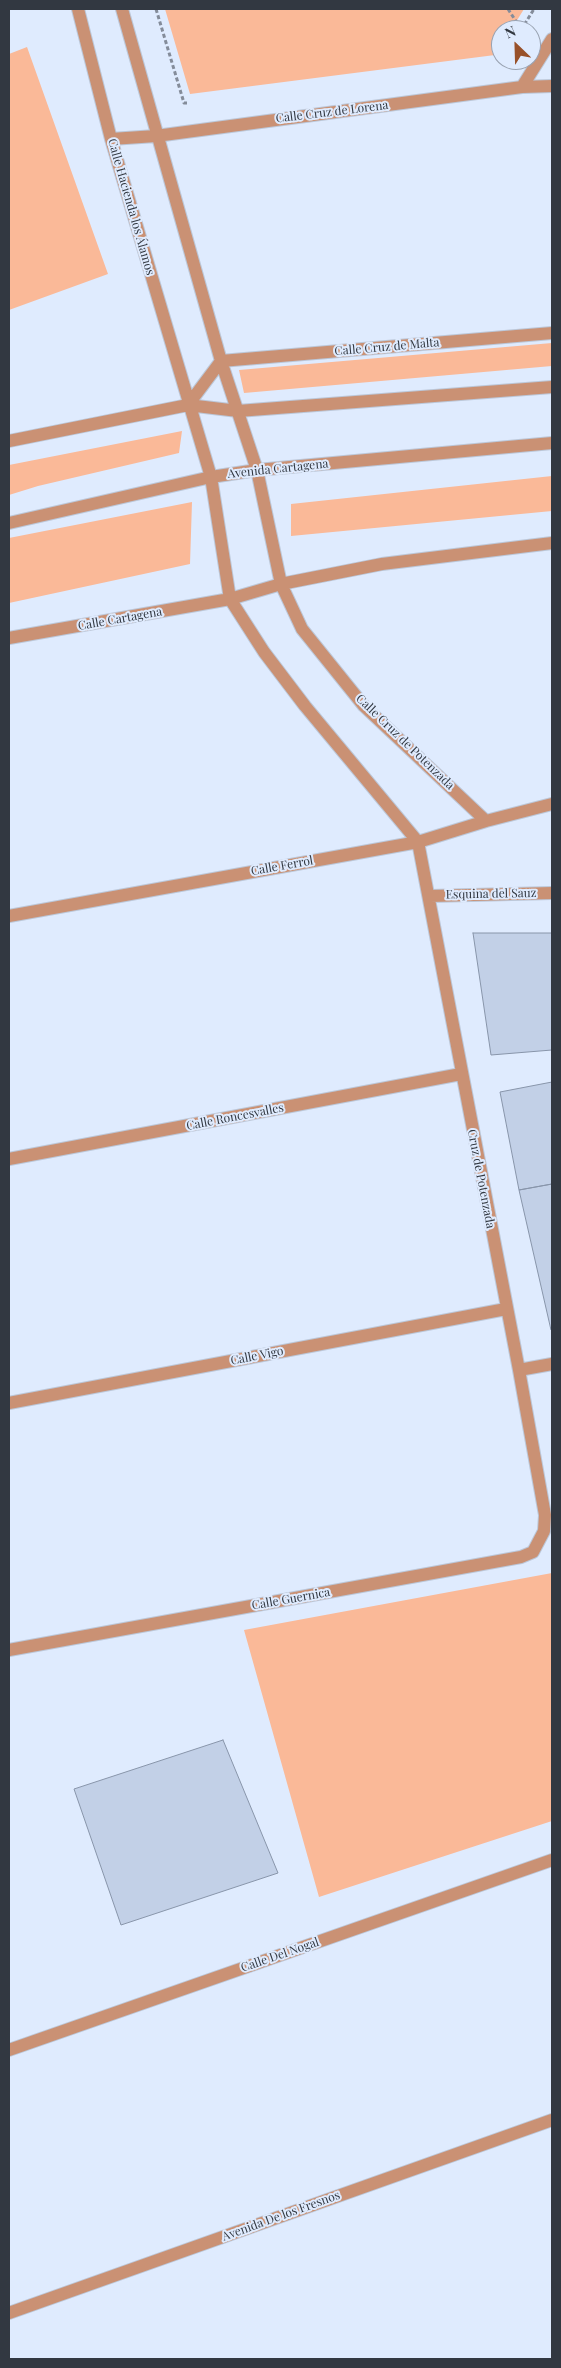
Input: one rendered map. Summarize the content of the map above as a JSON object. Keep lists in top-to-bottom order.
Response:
{
  "streets": {
    "street": [
      "Calle Cruz de Lorena",
      "Calle Hacienda los Álamos",
      "Calle Cruz de Malta",
      "Avenida Cartagena",
      "Calle Cartagena",
      "Calle Cruz de Potenzada",
      "Calle Ferrol",
      "Esquina del Sauz",
      "Calle Roncesvalles",
      "Cruz de Potenzada",
      "Calle Vigo",
      "Calle Guernica",
      "Calle Del Nogal",
      "Avenida De los Fresnos"
    ]
  },
  "crossings": [
    ["Calle Cruz de Lorena", "Calle Hacienda los Álamos"],
    ["Calle Hacienda los Álamos", "Avenida Cartagena"],
    ["Calle Hacienda los Álamos", "Calle Cartagena"],
    ["Calle Cruz de Malta", "Calle Cruz de Potenzada"],
    ["Avenida Cartagena", "Calle Cruz de Potenzada"],
    ["Calle Cruz de Potenzada", "Calle Ferrol"],
    ["Calle Ferrol", "Cruz de Potenzada"],
    ["Esquina del Sauz", "Cruz de Potenzada"],
    ["Calle Roncesvalles", "Cruz de Potenzada"],
    ["Cruz de Potenzada", "Calle Vigo"],
    ["Cruz de Potenzada", "Calle Guernica"]
  ],
  "north": "top left"
}
